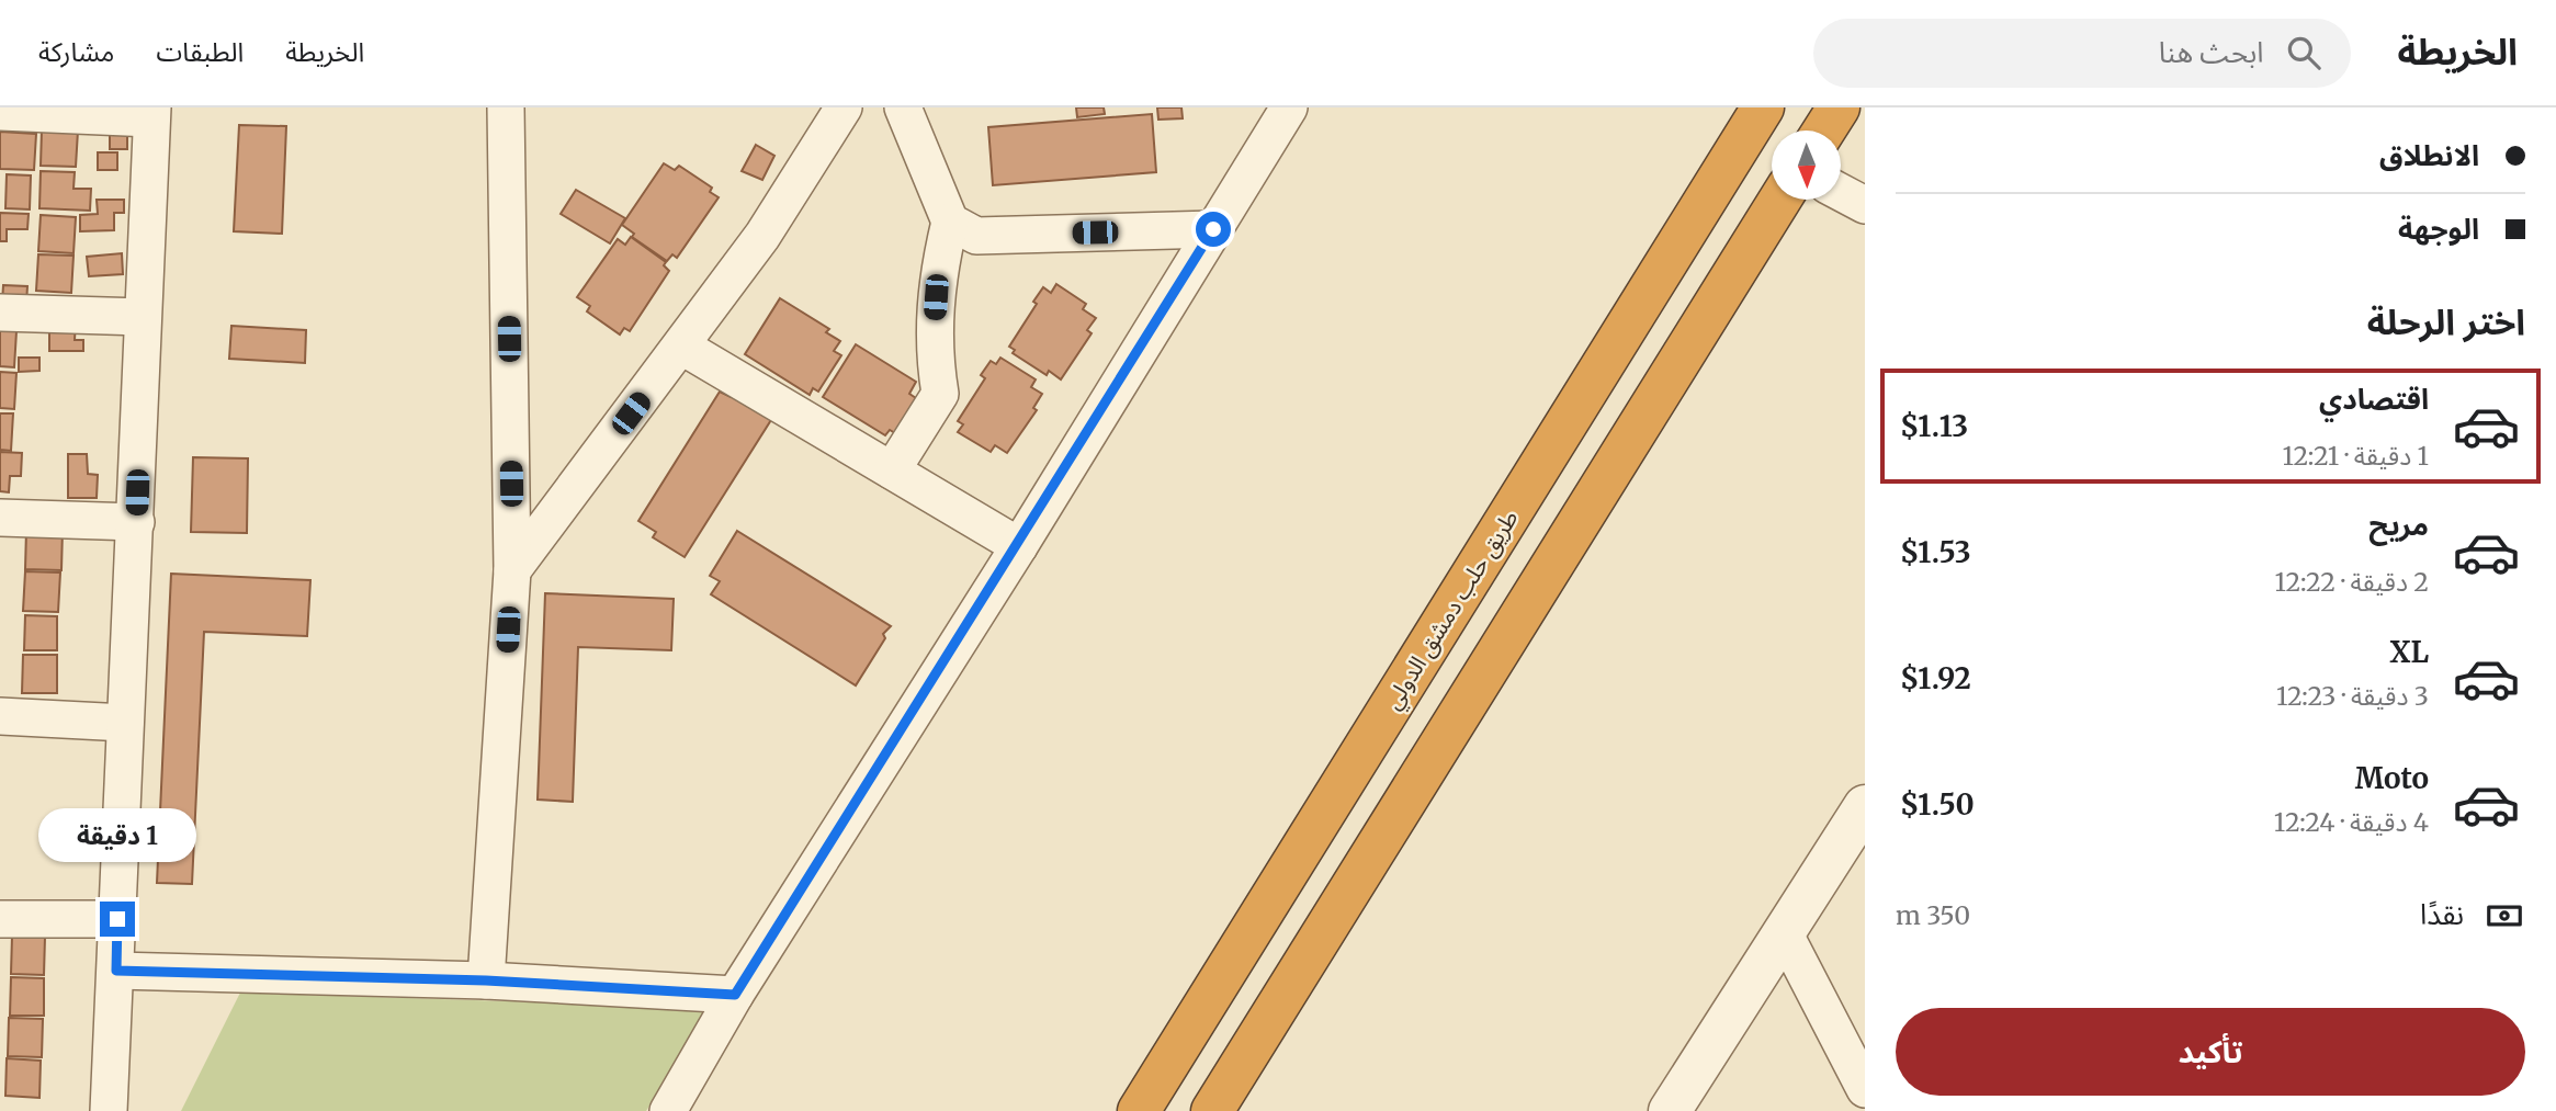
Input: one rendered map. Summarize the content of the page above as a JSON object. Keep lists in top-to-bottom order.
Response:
{
  "streets": {
    "highway": ["طريق حلب دمشق الدولي"]
  },
  "north": "bottom",
  "page": {
    "header": "الخريطة",
    "search": "ابحث هنا",
    "nav": ["الخريطة", "الطبقات", "مشاركة"],
    "banner": ["الانطلاق", "الوجهة"],
    "heading": "اختر الرحلة",
    "list": [
      {
        "name": "اقتصادي",
        "note": "1 دقيقة · 12:21",
        "value": "$1.13"
      },
      {
        "name": "مريح",
        "note": "2 دقيقة · 12:22",
        "value": "$1.53"
      },
      {
        "name": "XL",
        "note": "3 دقيقة · 12:23",
        "value": "$1.92"
      },
      {
        "name": "Moto",
        "note": "4 دقيقة · 12:24",
        "value": "$1.50"
      }
    ],
    "bubble": "1 دقيقة",
    "pay": ["نقدًا", "350 m"],
    "buttons": "تأكيد"
  }
}
